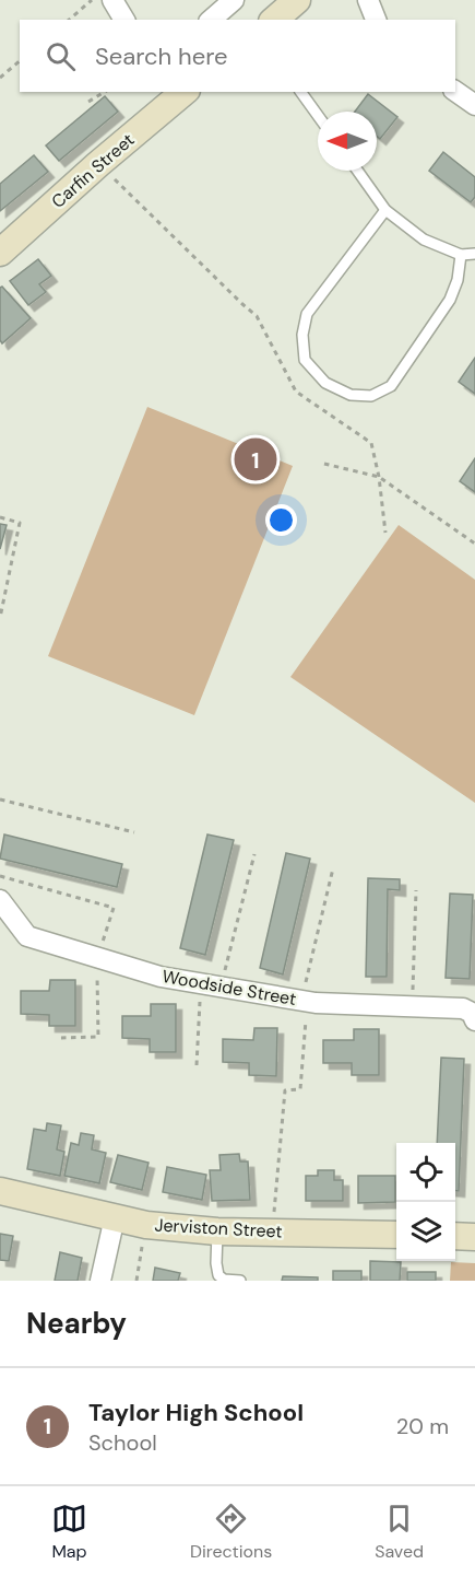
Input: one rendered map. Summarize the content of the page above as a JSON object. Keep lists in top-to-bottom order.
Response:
{
  "streets": {
    "main road": ["Carfin Street", "Jerviston Street"],
    "street": ["Woodside Street"]
  },
  "north": "left",
  "page": {
    "search": "Search here",
    "pins": "1",
    "heading": "Nearby",
    "list": [
      {
        "mark": "1",
        "name": "Taylor High School",
        "note": "School",
        "value": "20 m"
      }
    ],
    "nav": ["Map", "Directions", "Saved"]
  }
}
